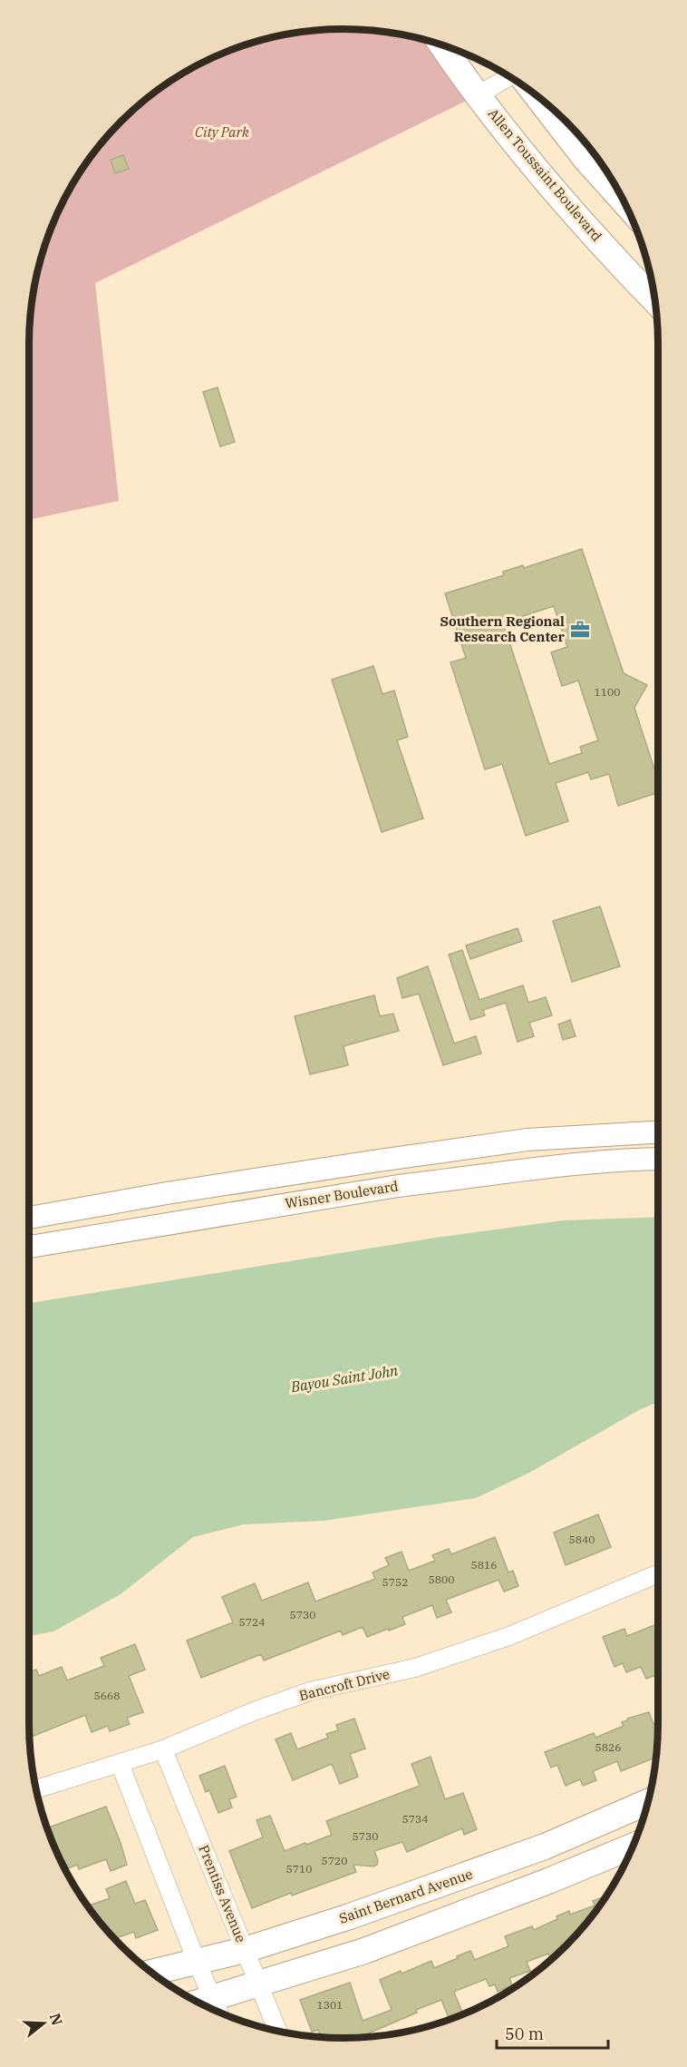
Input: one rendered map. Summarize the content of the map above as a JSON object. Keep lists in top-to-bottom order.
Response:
{
  "streets": {
    "main road": ["Allen Toussaint Boulevard", "Saint Bernard Avenue"],
    "street": ["Wisner Boulevard", "Bancroft Drive", "Prentiss Avenue"]
  },
  "crossings": [
    ["Bancroft Drive", "Prentiss Avenue"],
    ["Prentiss Avenue", "Saint Bernard Avenue"]
  ],
  "water": ["Bayou Saint John"],
  "parks": ["City Park"],
  "places": {
    "office": ["Southern Regional Research Center"]
  },
  "house_numbers": [
    "1100",
    "5840",
    "5816",
    "5800",
    "5752",
    "5730",
    "5724",
    "5668",
    "5826",
    "5734",
    "5730",
    "5720",
    "5710",
    "1301"
  ],
  "scale_bar": "50 m",
  "north": "right"
}
